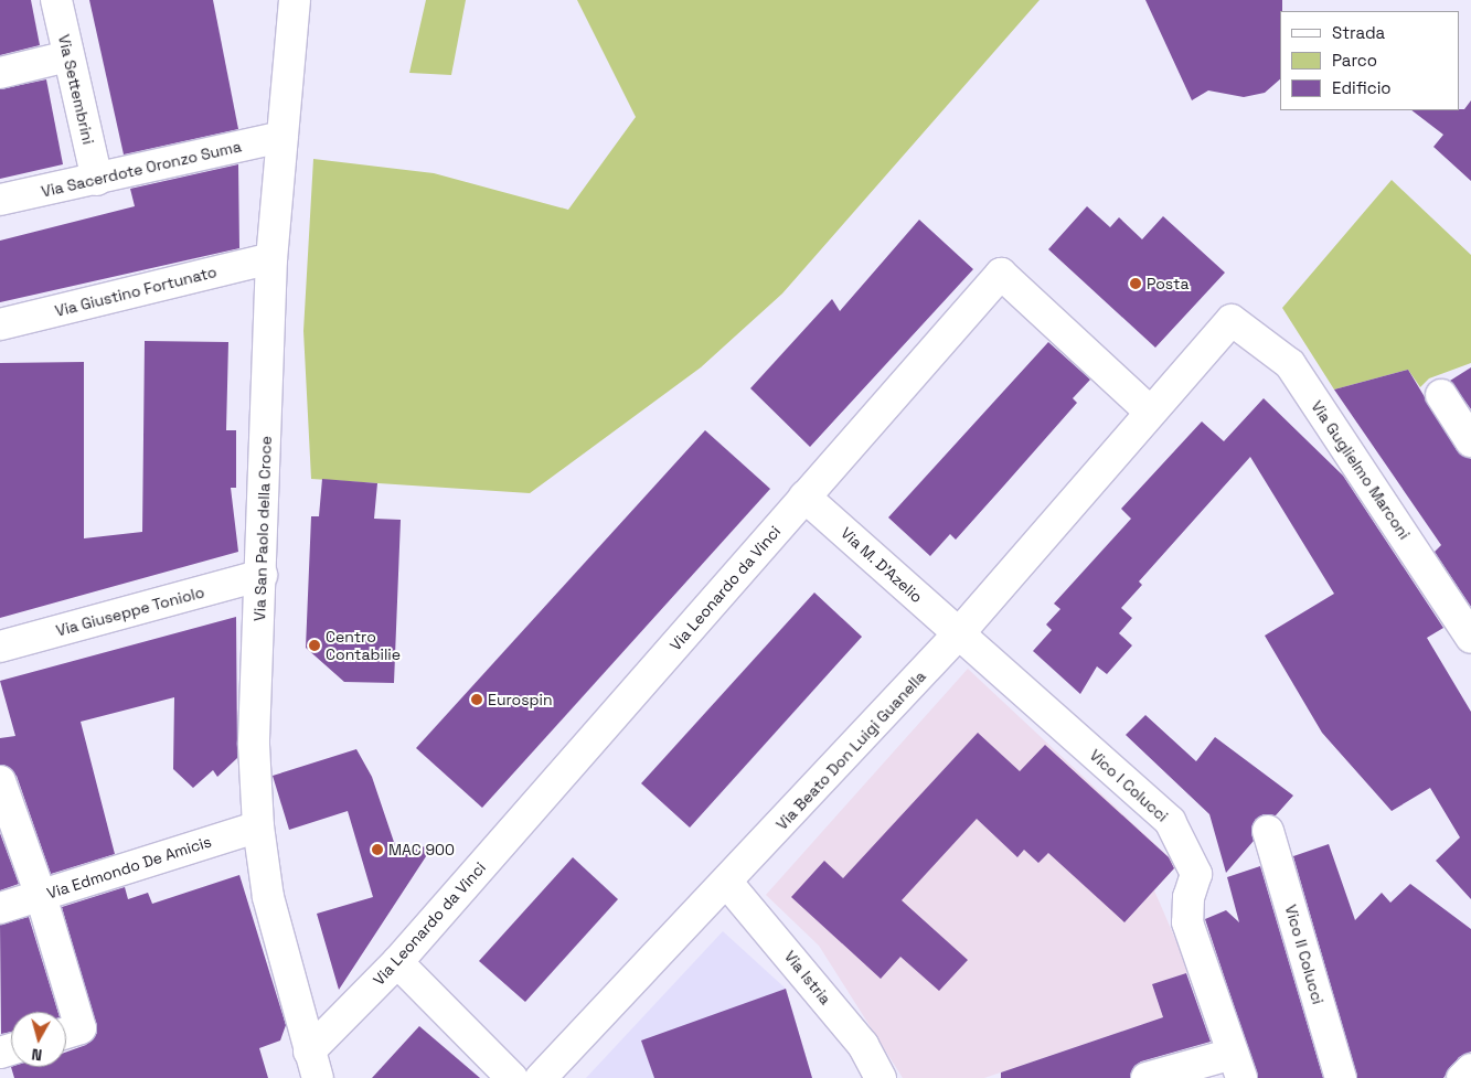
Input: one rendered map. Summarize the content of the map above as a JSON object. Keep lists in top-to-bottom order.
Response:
{
  "streets": {
    "street": [
      "Via Settembrini",
      "Via Sacerdote Oronzo Suma",
      "Via Giustino Fortunato",
      "Via Guglielmo Marconi",
      "Via San Paolo della Croce",
      "Via M. D'Azelio",
      "Via Leonardo da Vinci",
      "Via Giuseppe Toniolo",
      "Via Beato Don Luigi Guanella",
      "Vico I Colucci",
      "Via Edmondo De Amicis",
      "Vico II Colucci",
      "Via Istria"
    ]
  },
  "crossings": [
    ["Via Settembrini", "Via Sacerdote Oronzo Suma"],
    ["Via Sacerdote Oronzo Suma", "Via San Paolo della Croce"],
    ["Via Giustino Fortunato", "Via San Paolo della Croce"],
    ["Via Guglielmo Marconi", "Via Beato Don Luigi Guanella"],
    ["Via San Paolo della Croce", "Via Leonardo da Vinci"],
    ["Via San Paolo della Croce", "Via Giuseppe Toniolo"],
    ["Via San Paolo della Croce", "Via Edmondo De Amicis"],
    ["Via M. D'Azelio", "Via Leonardo da Vinci"],
    ["Via M. D'Azelio", "Via Beato Don Luigi Guanella"],
    ["Via M. D'Azelio", "Vico I Colucci"],
    ["Via Leonardo da Vinci", "Via Beato Don Luigi Guanella"],
    ["Via Beato Don Luigi Guanella", "Vico I Colucci"],
    ["Via Beato Don Luigi Guanella", "Via Istria"]
  ],
  "places": [
    "Posta",
    "Centro Contabilie",
    "Eurospin",
    "MAC 900"
  ],
  "legend": ["Strada", "Parco", "Edificio"],
  "north": "bottom"
}
